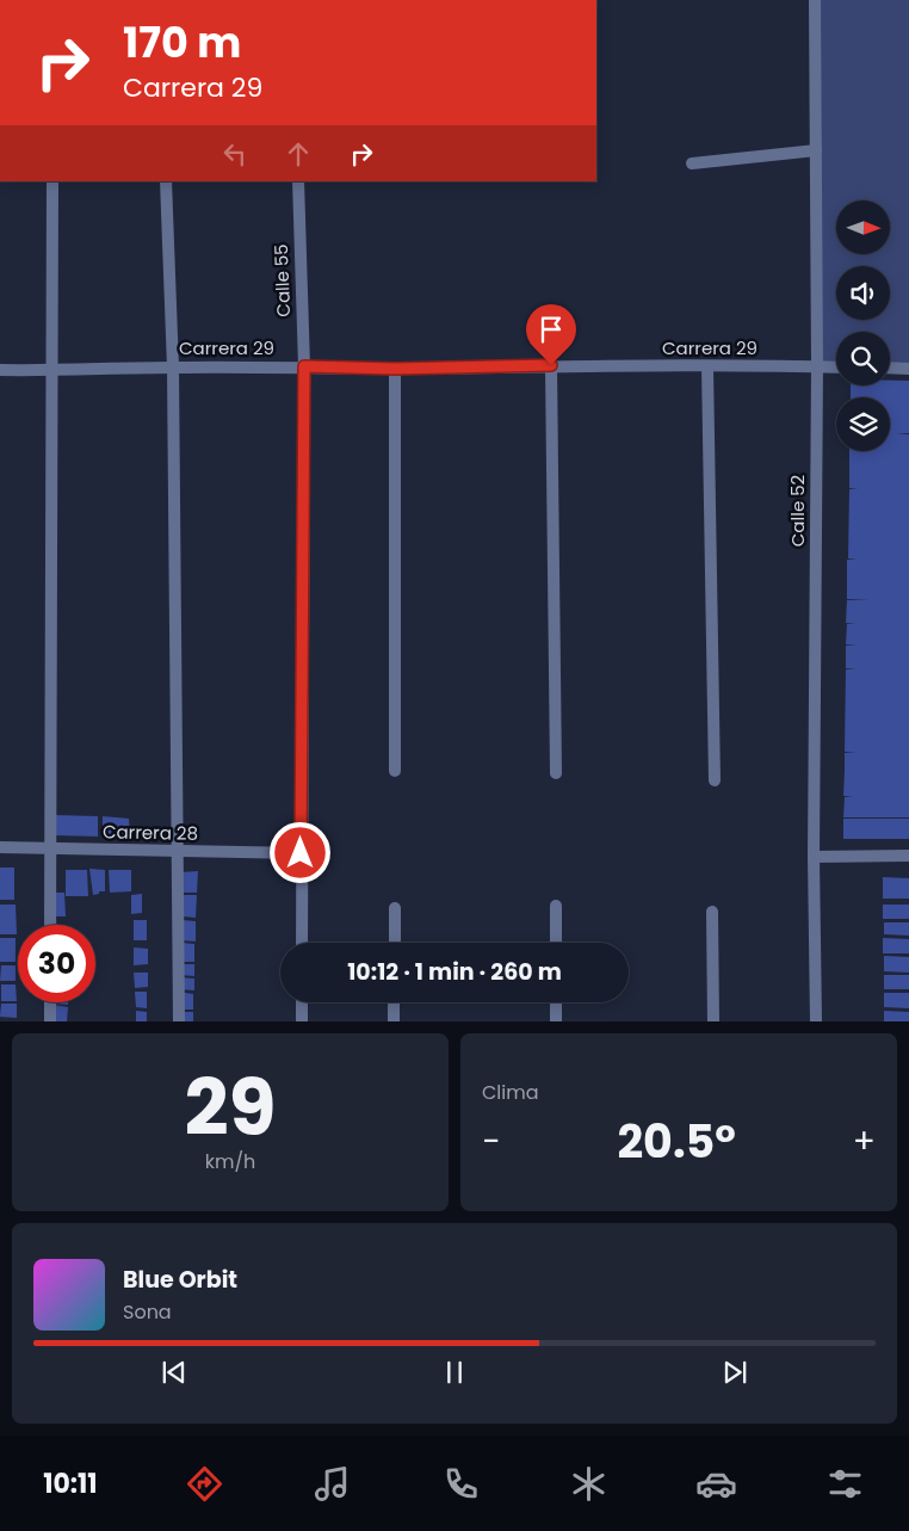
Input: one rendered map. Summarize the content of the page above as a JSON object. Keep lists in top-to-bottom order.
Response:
{
  "streets": {
    "street": [
      "Calle 55",
      "Carrera 29",
      "Calle 52",
      "Carrera 28"
    ]
  },
  "crossings": [
    ["Calle 55", "Carrera 29"],
    ["Calle 55", "Carrera 28"],
    ["Carrera 29", "Calle 52"]
  ],
  "north": "right",
  "page": {
    "turn": ["170 m", "Carrera 29"],
    "limit": "30",
    "trip": "10:12 · 1 min · 260 m",
    "tile": [
      ["29", "km/h"],
      "Clima"
    ],
    "heat": ["−", "20.5°", "+"],
    "song": ["Blue Orbit", "Sona"],
    "tabs": "10:11"
  }
}
